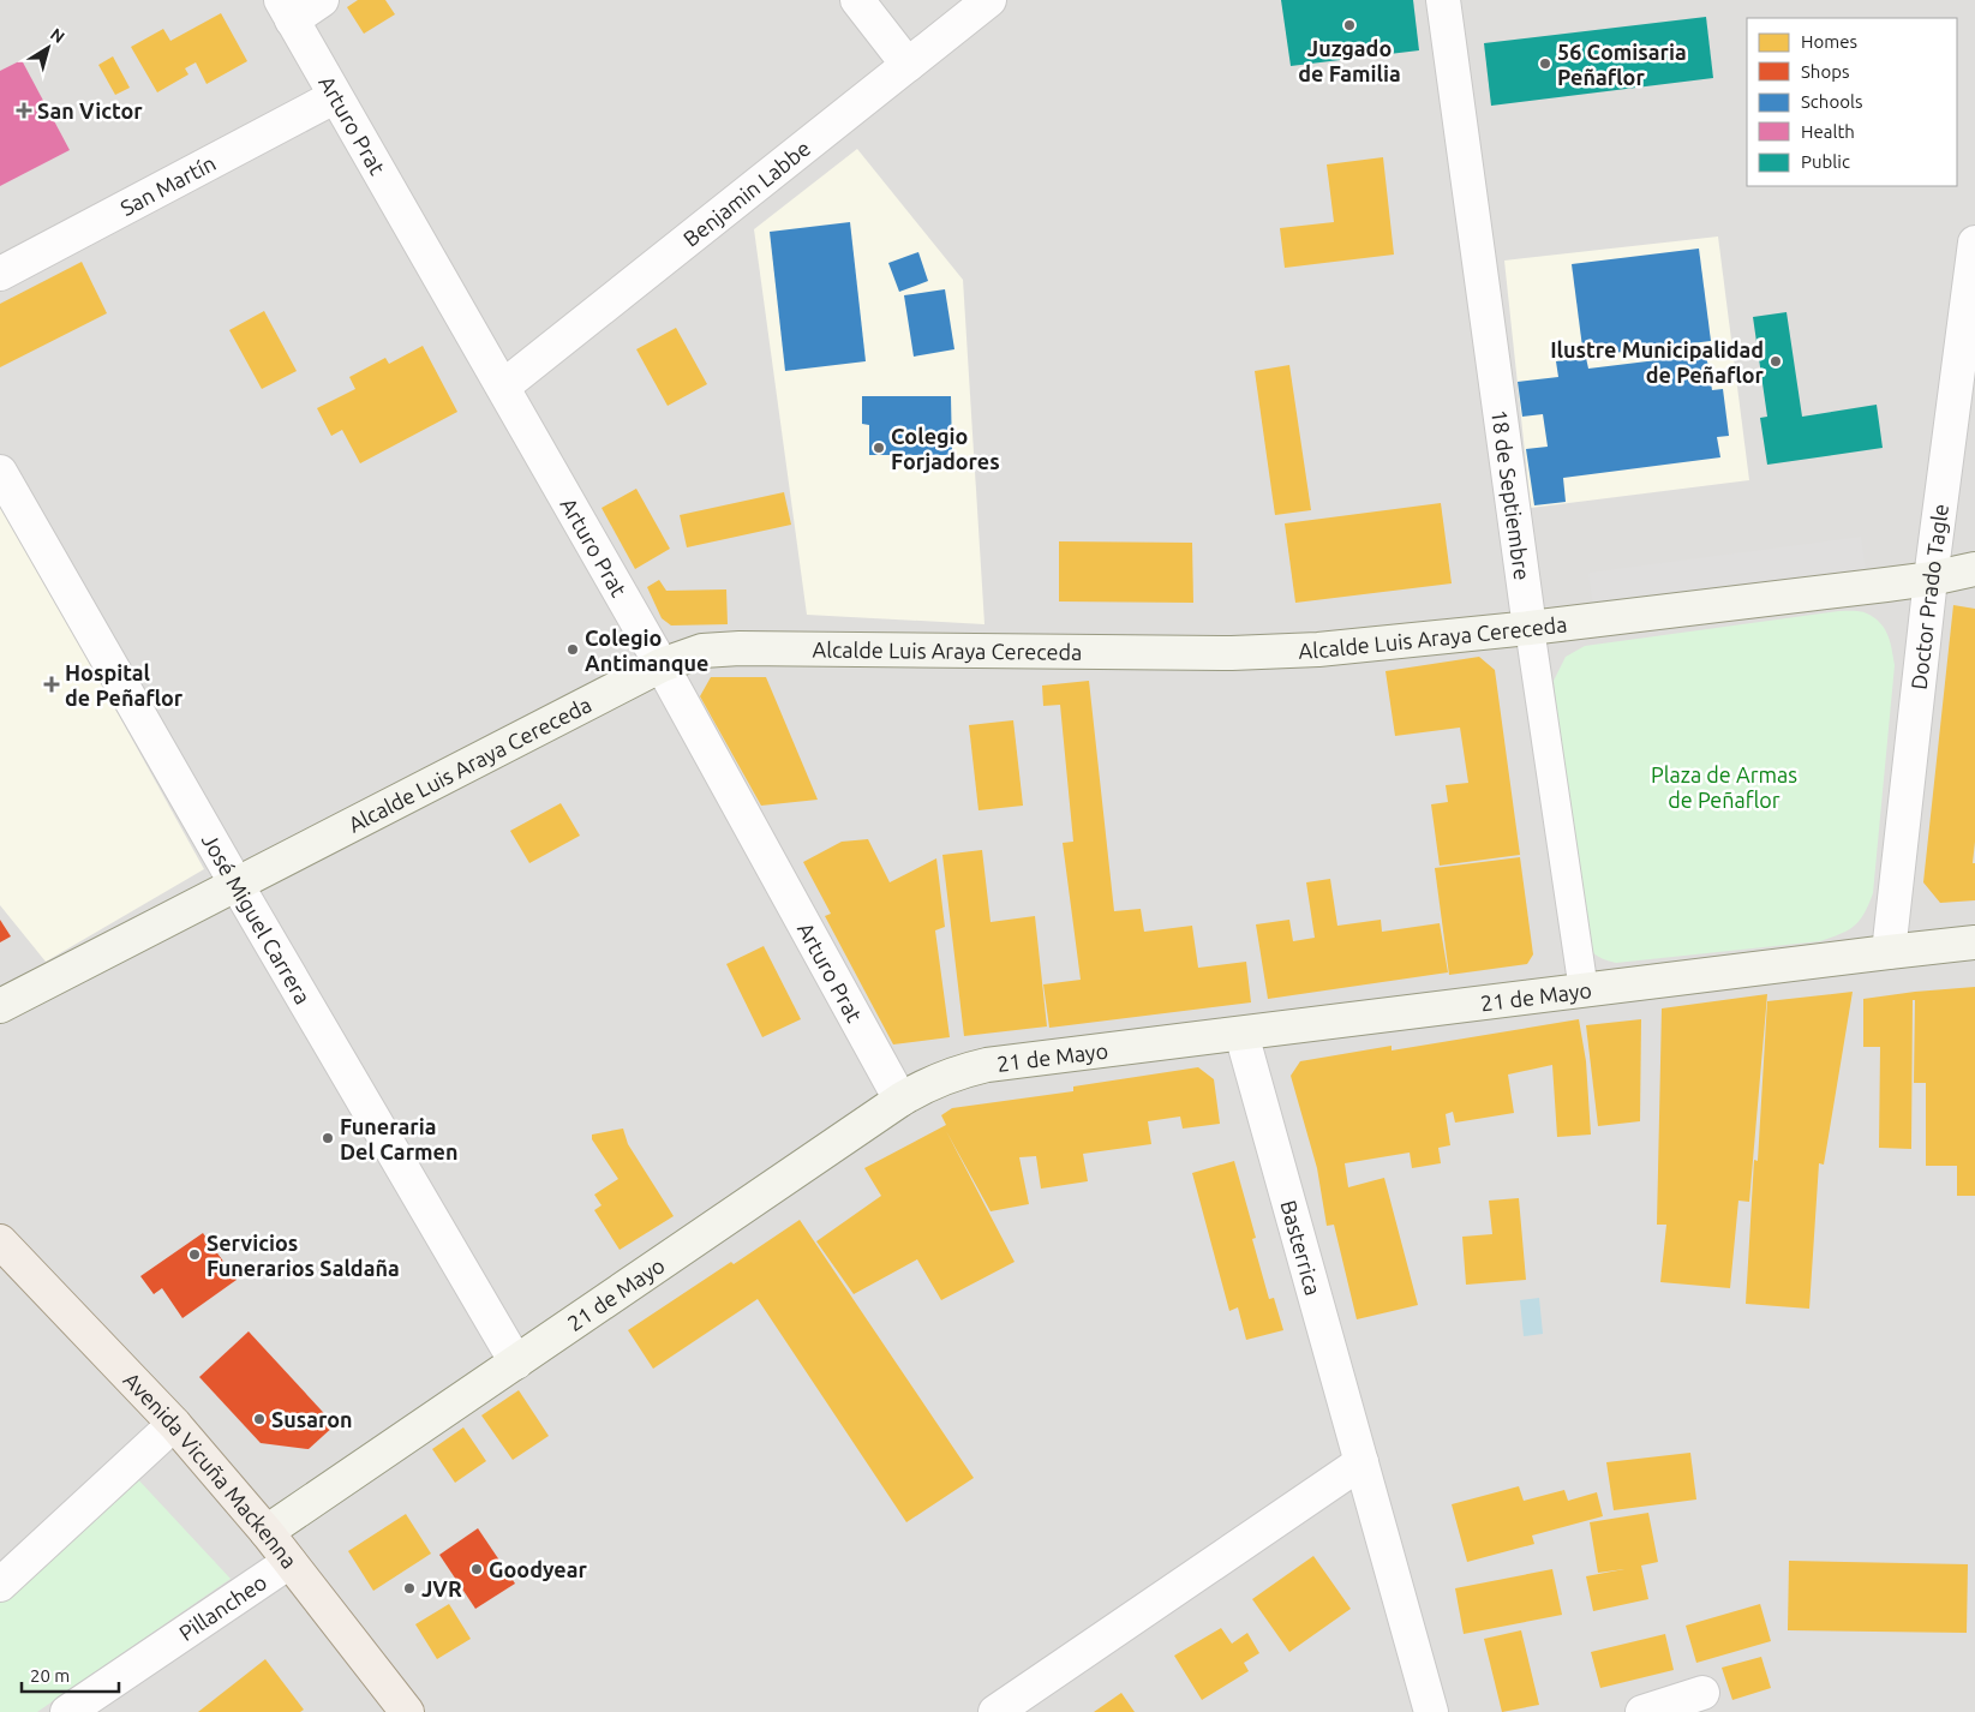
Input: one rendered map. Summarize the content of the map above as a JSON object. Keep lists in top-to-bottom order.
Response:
{
  "streets": {
    "main road": ["Alcalde Luis Araya Cereceda", "21 de Mayo", "Avenida Vicuña Mackenna"],
    "street": [
      "Arturo Prat",
      "San Martín",
      "Benjamin Labbe",
      "18 de Septiembre",
      "Doctor Prado Tagle",
      "José Miguel Carrera",
      "Basterrica",
      "Pillancheo"
    ]
  },
  "crossings": [
    ["Arturo Prat", "San Martín"],
    ["Arturo Prat", "Benjamin Labbe"],
    ["Arturo Prat", "Alcalde Luis Araya Cereceda"],
    ["Arturo Prat", "21 de Mayo"],
    ["18 de Septiembre", "Alcalde Luis Araya Cereceda"],
    ["18 de Septiembre", "21 de Mayo"],
    ["Doctor Prado Tagle", "Alcalde Luis Araya Cereceda"],
    ["Doctor Prado Tagle", "21 de Mayo"],
    ["Alcalde Luis Araya Cereceda", "José Miguel Carrera"],
    ["José Miguel Carrera", "21 de Mayo"],
    ["21 de Mayo", "Basterrica"],
    ["21 de Mayo", "Avenida Vicuña Mackenna"],
    ["Avenida Vicuña Mackenna", "Pillancheo"]
  ],
  "parks": ["Plaza de Armas de Peñaflor"],
  "places": {
    "other": [
      "Juzgado de Familia",
      "56 Comisaria Peñaflor",
      "Ilustre Municipalidad de Peñaflor",
      "Colegio Forjadores",
      "Colegio Antimanque",
      "Funeraria Del Carmen",
      "Servicios Funerarios Saldaña",
      "Susaron",
      "Goodyear",
      "JVR"
    ],
    "health": ["San Victor", "Hospital de Peñaflor"]
  },
  "legend": [
    "Homes",
    "Shops",
    "Schools",
    "Health",
    "Public"
  ],
  "scale_bar": "20 m",
  "north": "top right"
}
